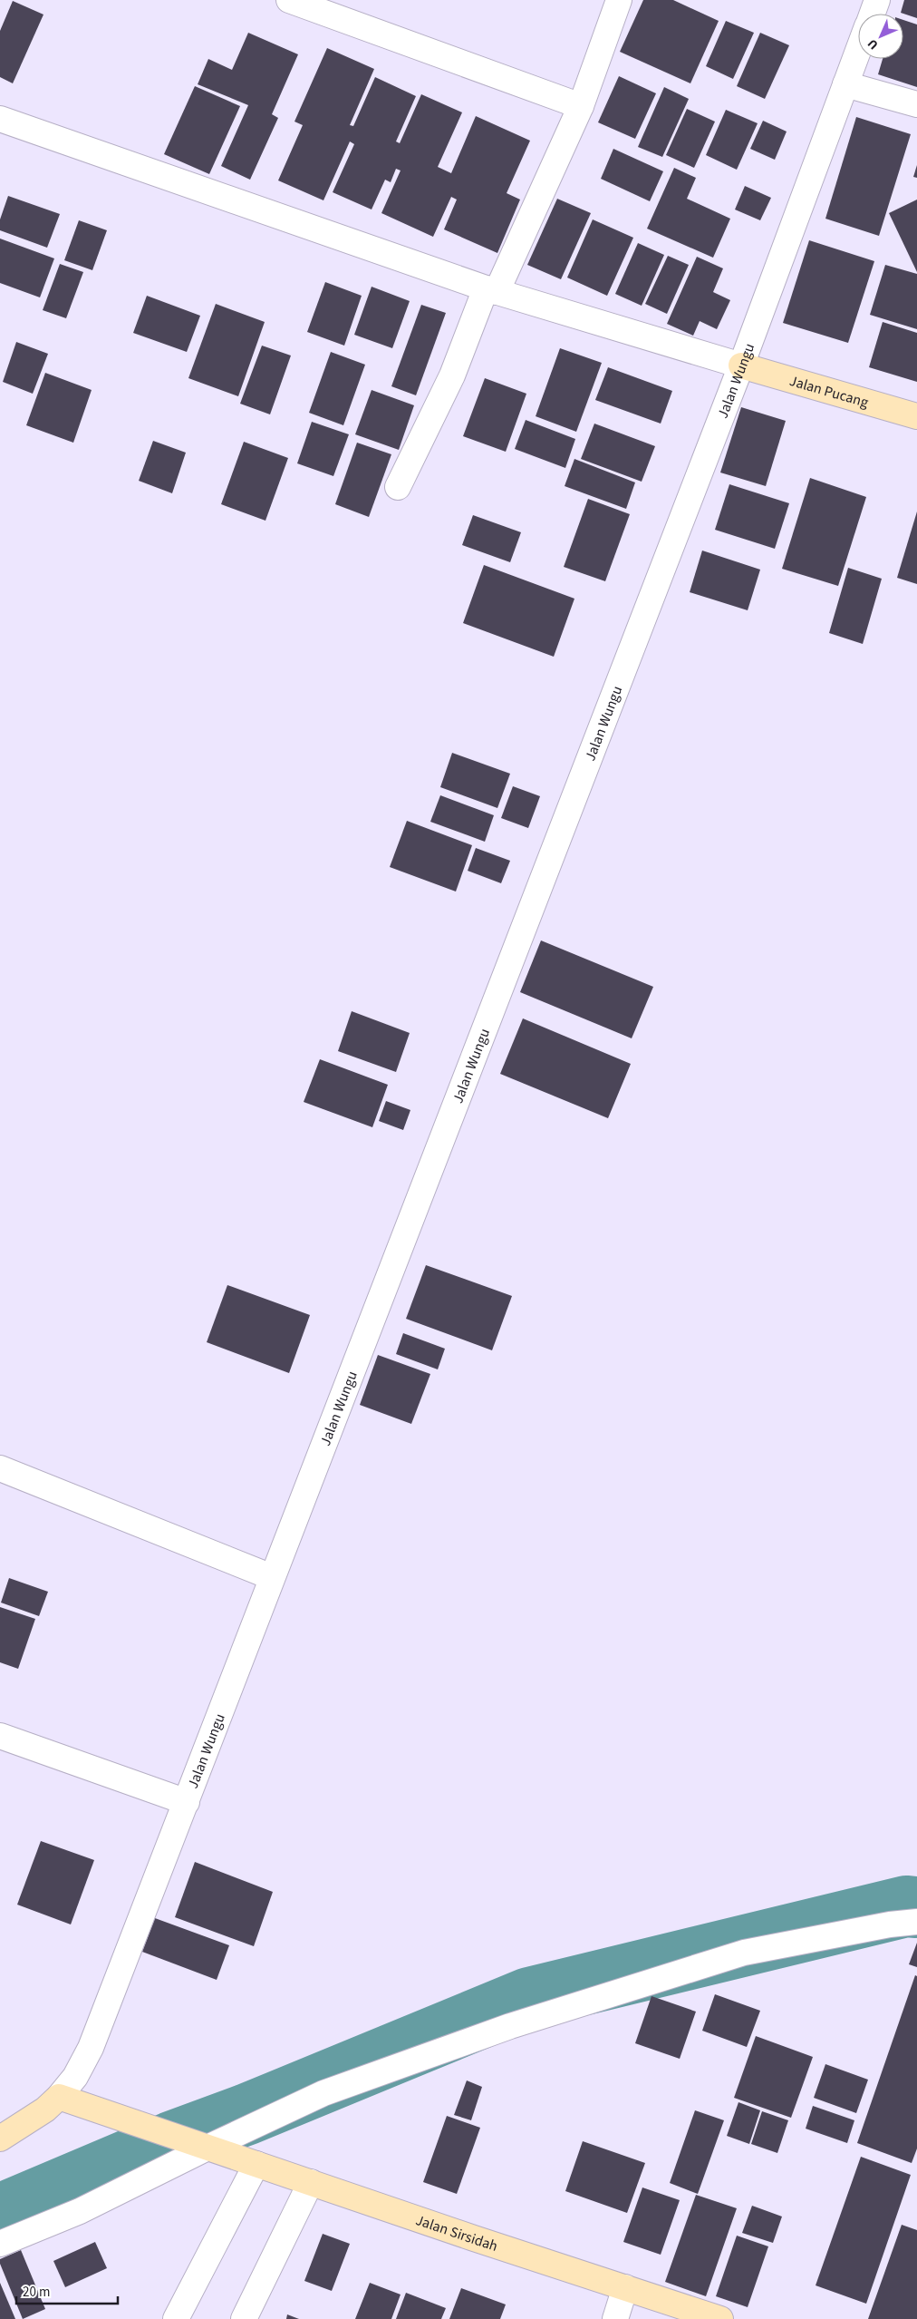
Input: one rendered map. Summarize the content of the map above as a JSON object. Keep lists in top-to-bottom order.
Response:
{
  "streets": {
    "street": ["Jalan Wungu", "Jalan Pucang", "Jalan Sirsidah"]
  },
  "crossings": [
    ["Jalan Wungu", "Jalan Pucang"],
    ["Jalan Wungu", "Jalan Sirsidah"]
  ],
  "scale_bar": "20 m",
  "north": "bottom left"
}
